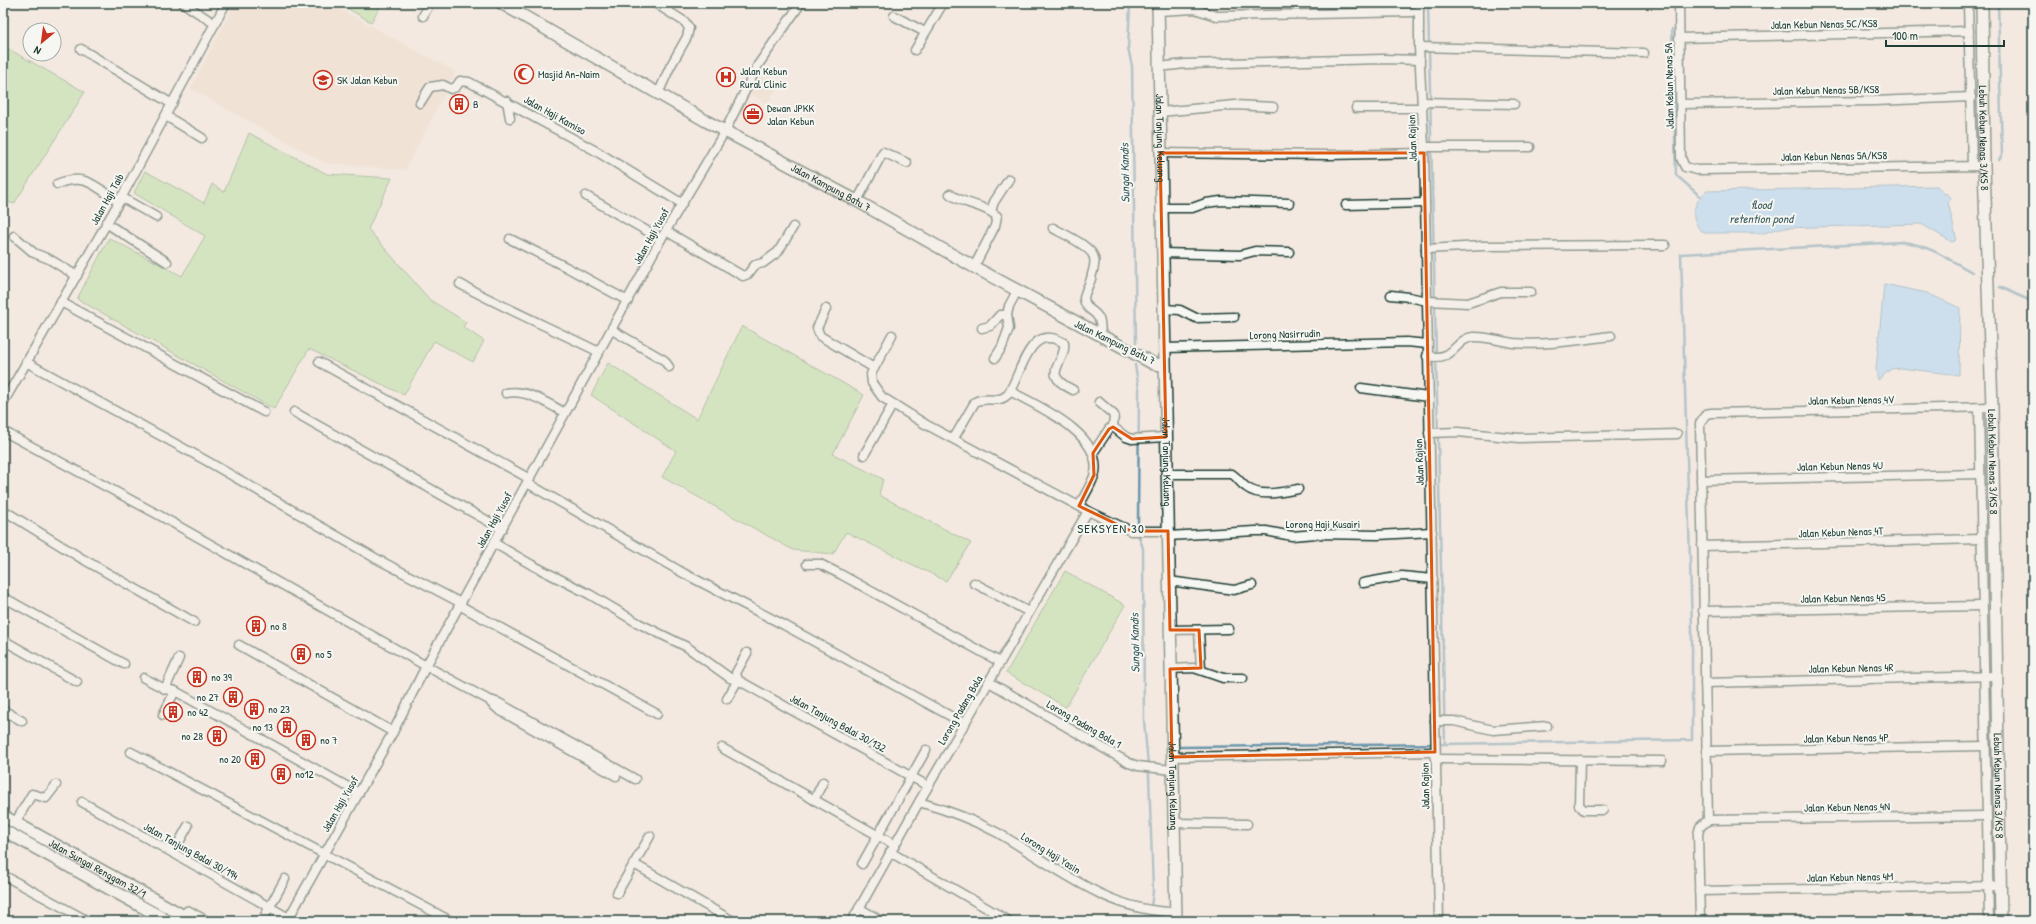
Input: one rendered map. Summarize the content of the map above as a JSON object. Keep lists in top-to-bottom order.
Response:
{
  "streets": {
    "street": [
      "Jalan Kebun Nenas 5C/KS8",
      "Jalan Kebun Nenas 5A",
      "Jalan Kebun Nenas 5B/KS8",
      "Jalan Haji Kamiso",
      "Jalan Tanjung Keluang",
      "Jalan Rajion",
      "Lebuh Kebun Nenas 3/KS 8",
      "Jalan Kebun Nenas 5A/KS8",
      "Jalan Kampung Batu 7",
      "Jalan Haji Taib",
      "Jalan Haji Yusof",
      "Lorong Nasirrudin",
      "Jalan Kebun Nenas 4V",
      "Jalan Kebun Nenas 4U",
      "Lorong Haji Kusairi",
      "Jalan Kebun Nenas 4T",
      "Jalan Kebun Nenas 4S",
      "Jalan Kebun Nenas 4R",
      "Lorong Padang Bola",
      "Jalan Tanjung Balai 30/132",
      "Lorong Padang Bola 1",
      "Jalan Kebun Nenas 4P",
      "Jalan Kebun Nenas 4N",
      "Jalan Tanjung Balai 30/194",
      "Lorong Haji Yasin",
      "Jalan Sungai Renggam 32/1",
      "Jalan Kebun Nenas 4M"
    ]
  },
  "crossings": [
    ["Jalan Kebun Nenas 5C/KS8", "Jalan Kebun Nenas 5A"],
    ["Jalan Kebun Nenas 5A", "Jalan Kebun Nenas 5B/KS8"],
    ["Jalan Kebun Nenas 5A", "Jalan Kebun Nenas 5A/KS8"],
    ["Jalan Haji Kamiso", "Jalan Haji Yusof"],
    ["Jalan Tanjung Keluang", "Jalan Kampung Batu 7"],
    ["Jalan Tanjung Keluang", "Lorong Nasirrudin"],
    ["Jalan Tanjung Keluang", "Lorong Haji Kusairi"],
    ["Jalan Tanjung Keluang", "Lorong Padang Bola 1"],
    ["Jalan Tanjung Keluang", "Lorong Haji Yasin"],
    ["Jalan Rajion", "Lorong Nasirrudin"],
    ["Jalan Rajion", "Lorong Haji Kusairi"],
    ["Lebuh Kebun Nenas 3/KS 8", "Jalan Kebun Nenas 5A/KS8"],
    ["Lebuh Kebun Nenas 3/KS 8", "Jalan Kebun Nenas 4V"],
    ["Lebuh Kebun Nenas 3/KS 8", "Jalan Kebun Nenas 4R"],
    ["Lebuh Kebun Nenas 3/KS 8", "Jalan Kebun Nenas 4M"],
    ["Jalan Kampung Batu 7", "Jalan Haji Yusof"],
    ["Jalan Haji Yusof", "Jalan Tanjung Balai 30/132"],
    ["Jalan Haji Yusof", "Jalan Tanjung Balai 30/194"],
    ["Jalan Kebun Nenas 4V", "Jalan Kebun Nenas 4U"],
    ["Lorong Haji Kusairi", "Lorong Padang Bola"],
    ["Lorong Padang Bola", "Jalan Tanjung Balai 30/132"],
    ["Lorong Padang Bola", "Lorong Padang Bola 1"],
    ["Lorong Padang Bola", "Lorong Haji Yasin"]
  ],
  "districts": ["SEKSYEN 30"],
  "water": ["Sungai Kandis", "flood retention pond"],
  "places": {
    "mosque": ["Masjid An-Naim"],
    "hospital": ["Jalan Kebun Rural Clinic"],
    "school or university": ["SK Jalan Kebun"],
    "building": [
      "B",
      "no 8",
      "no 5",
      "no 39",
      "no 27",
      "no 23",
      "no 42",
      "no 13",
      "no 28",
      "no 7",
      "no 20",
      "no12"
    ],
    "office": ["Dewan JPKK Jalan Kebun"]
  },
  "scale_bar": "100 m",
  "north": "bottom left"
}
